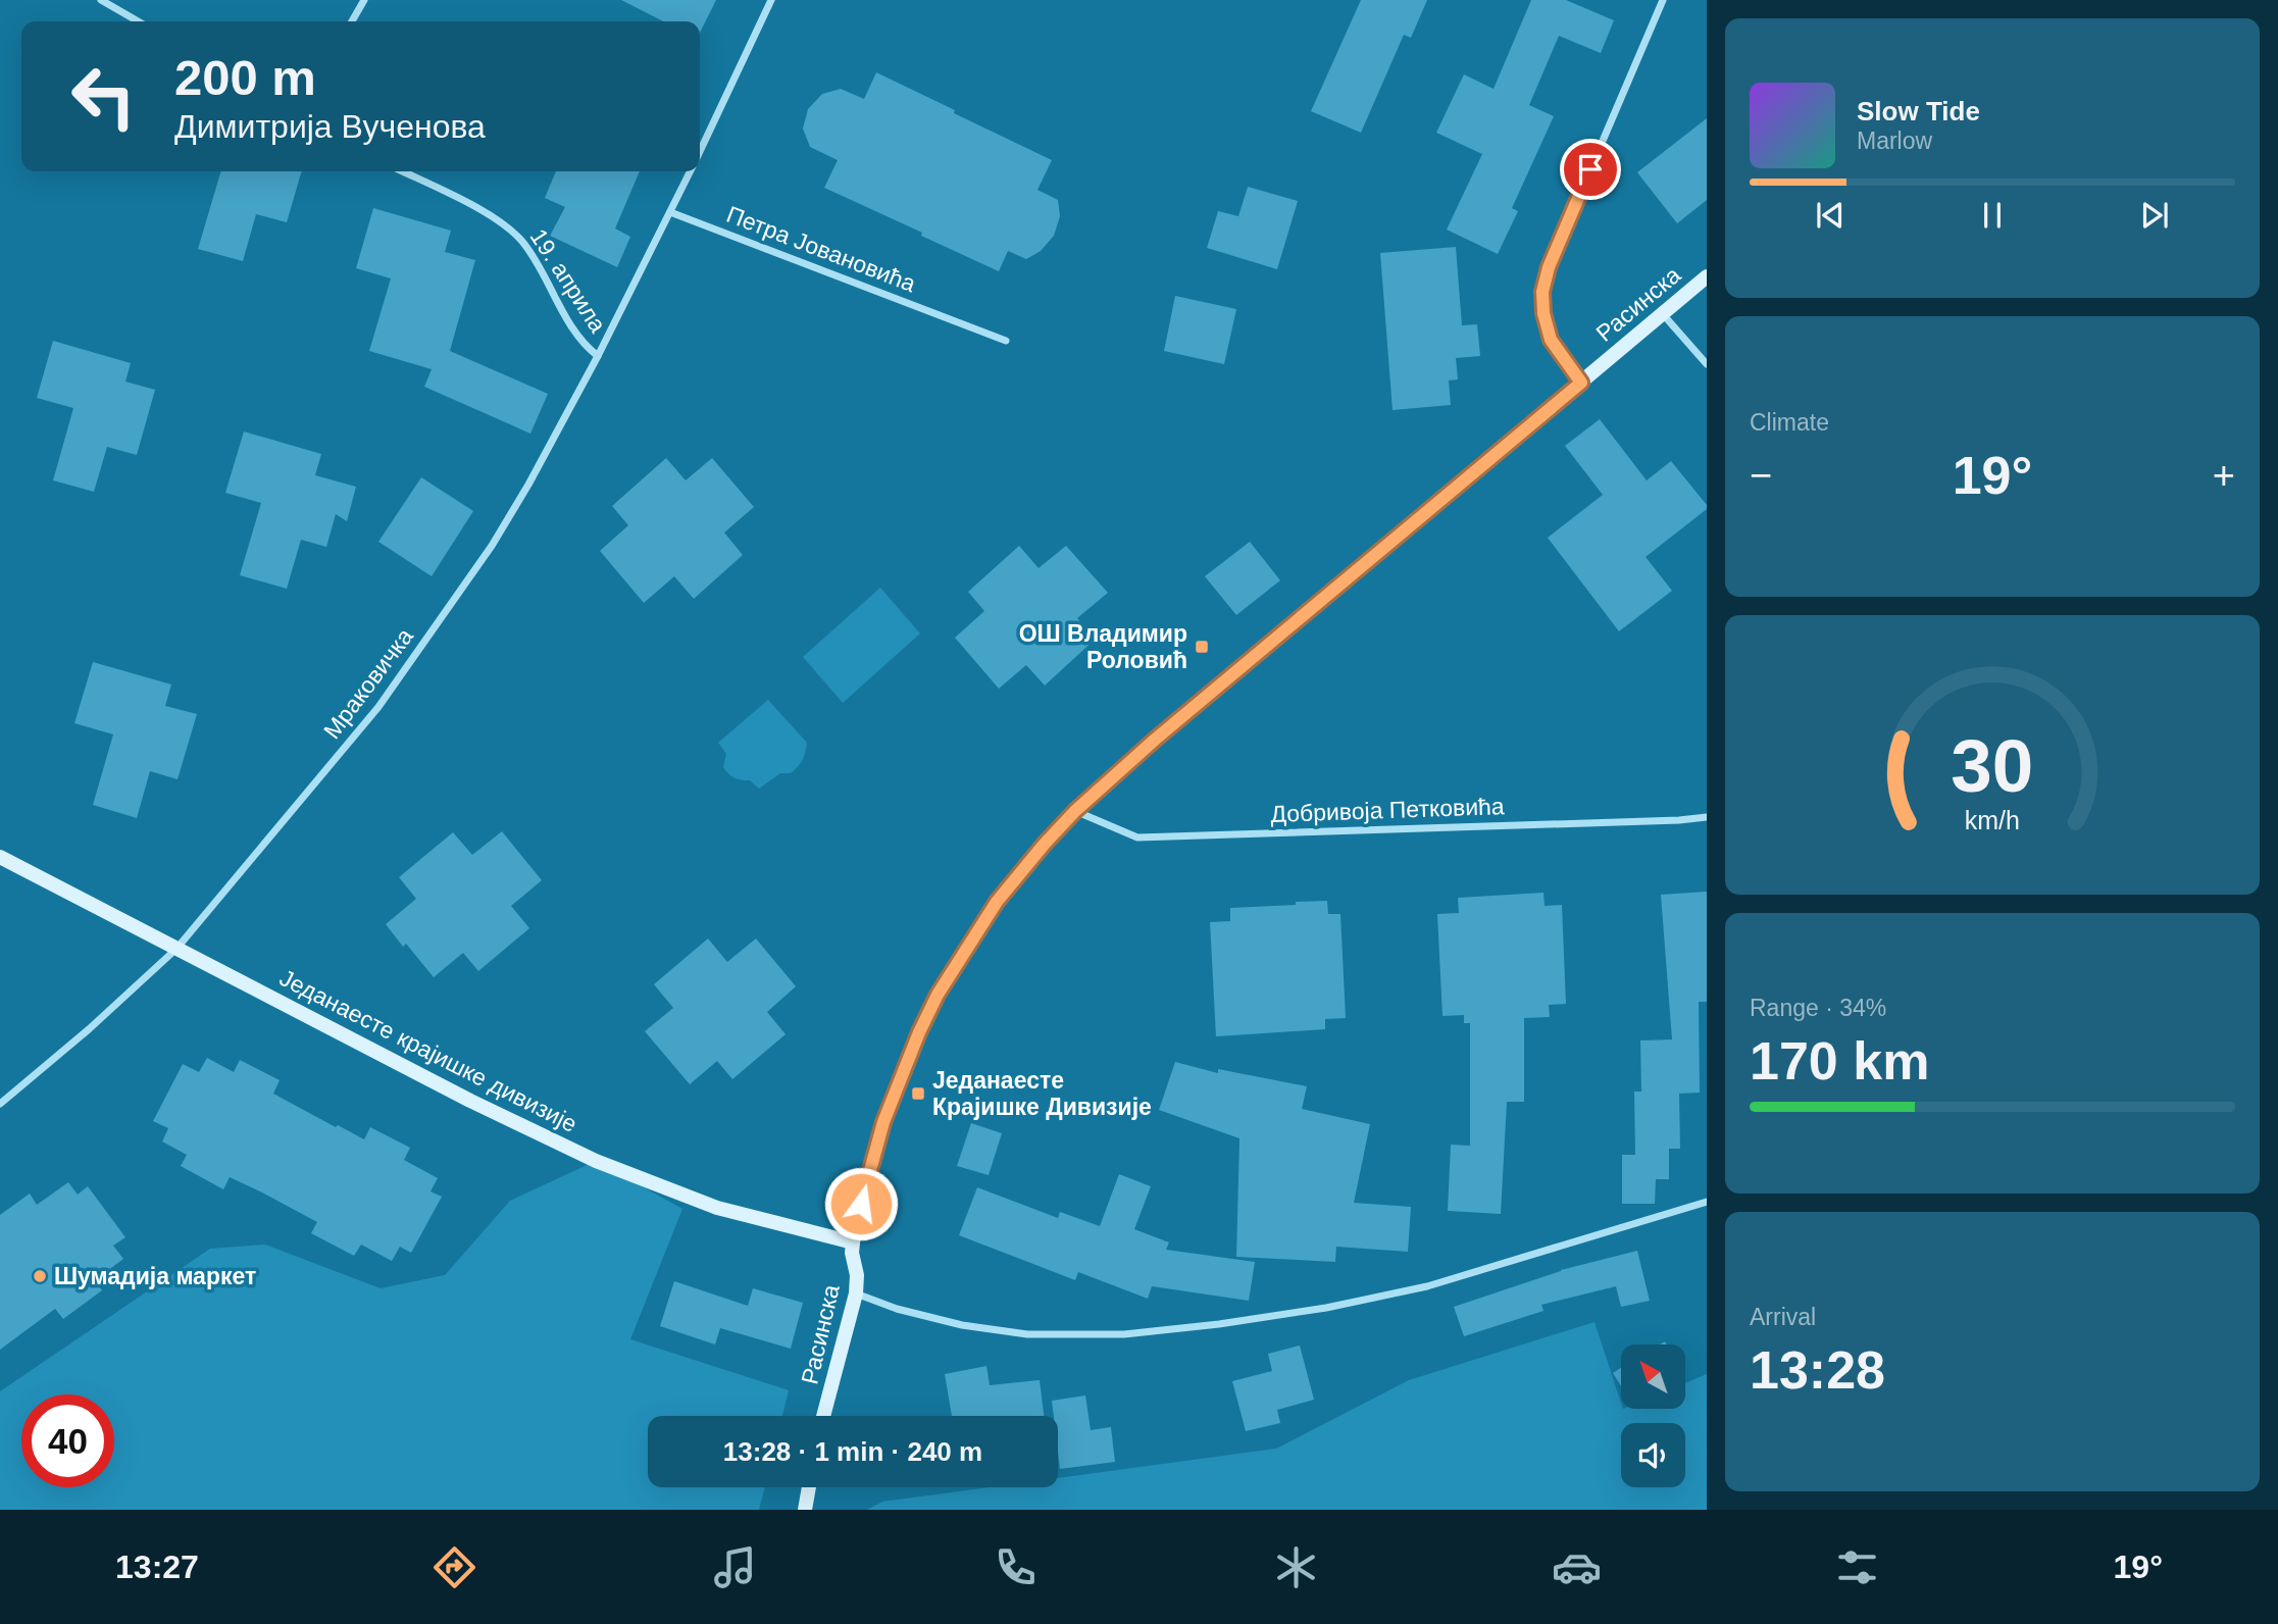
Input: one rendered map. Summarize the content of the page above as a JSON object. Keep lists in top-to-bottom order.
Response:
{
  "streets": {
    "street": [
      "Петра Јовановића",
      "19. априла",
      "Расинска",
      "Мраковичка",
      "Добривоја Петковића",
      "Једанаесте крајишке дивизије"
    ]
  },
  "crossings": [
    ["Петра Јовановића", "Мраковичка"],
    ["19. априла", "Мраковичка"],
    ["Расинска", "Добривоја Петковића"],
    ["Расинска", "Једанаесте крајишке дивизије"],
    ["Мраковичка", "Једанаесте крајишке дивизије"]
  ],
  "places": {
    "transit": ["ОШ Владимир Роловић", "Једанаесте Крајишке Дивизије"],
    "other": ["Шумадија маркет"]
  },
  "north": "top left",
  "page": {
    "turn": ["200 m", "Димитрија Вученова"],
    "song": ["Slow Tide", "Marlow"],
    "tile": [
      "Climate",
      ["Range · 34%", "170 km"],
      ["Arrival", "13:28"]
    ],
    "heat": ["−", "19°", "+"],
    "limit": "40",
    "trip": "13:28 · 1 min · 240 m",
    "tabs": ["13:27", "19°"],
    "gauge": ["30", "km/h"]
  }
}
